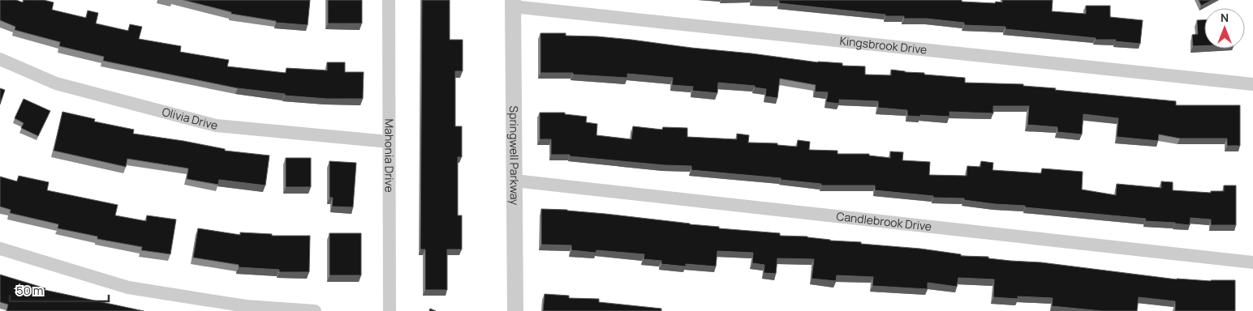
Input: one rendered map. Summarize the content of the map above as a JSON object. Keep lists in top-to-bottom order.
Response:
{
  "streets": {
    "street": [
      "Kingsbrook Drive",
      "Olivia Drive",
      "Mahonia Drive",
      "Springwell Parkway",
      "Candlebrook Drive"
    ]
  },
  "crossings": [
    ["Kingsbrook Drive", "Springwell Parkway"],
    ["Olivia Drive", "Mahonia Drive"],
    ["Springwell Parkway", "Candlebrook Drive"]
  ],
  "scale_bar": "50 m",
  "north": "top"
}
